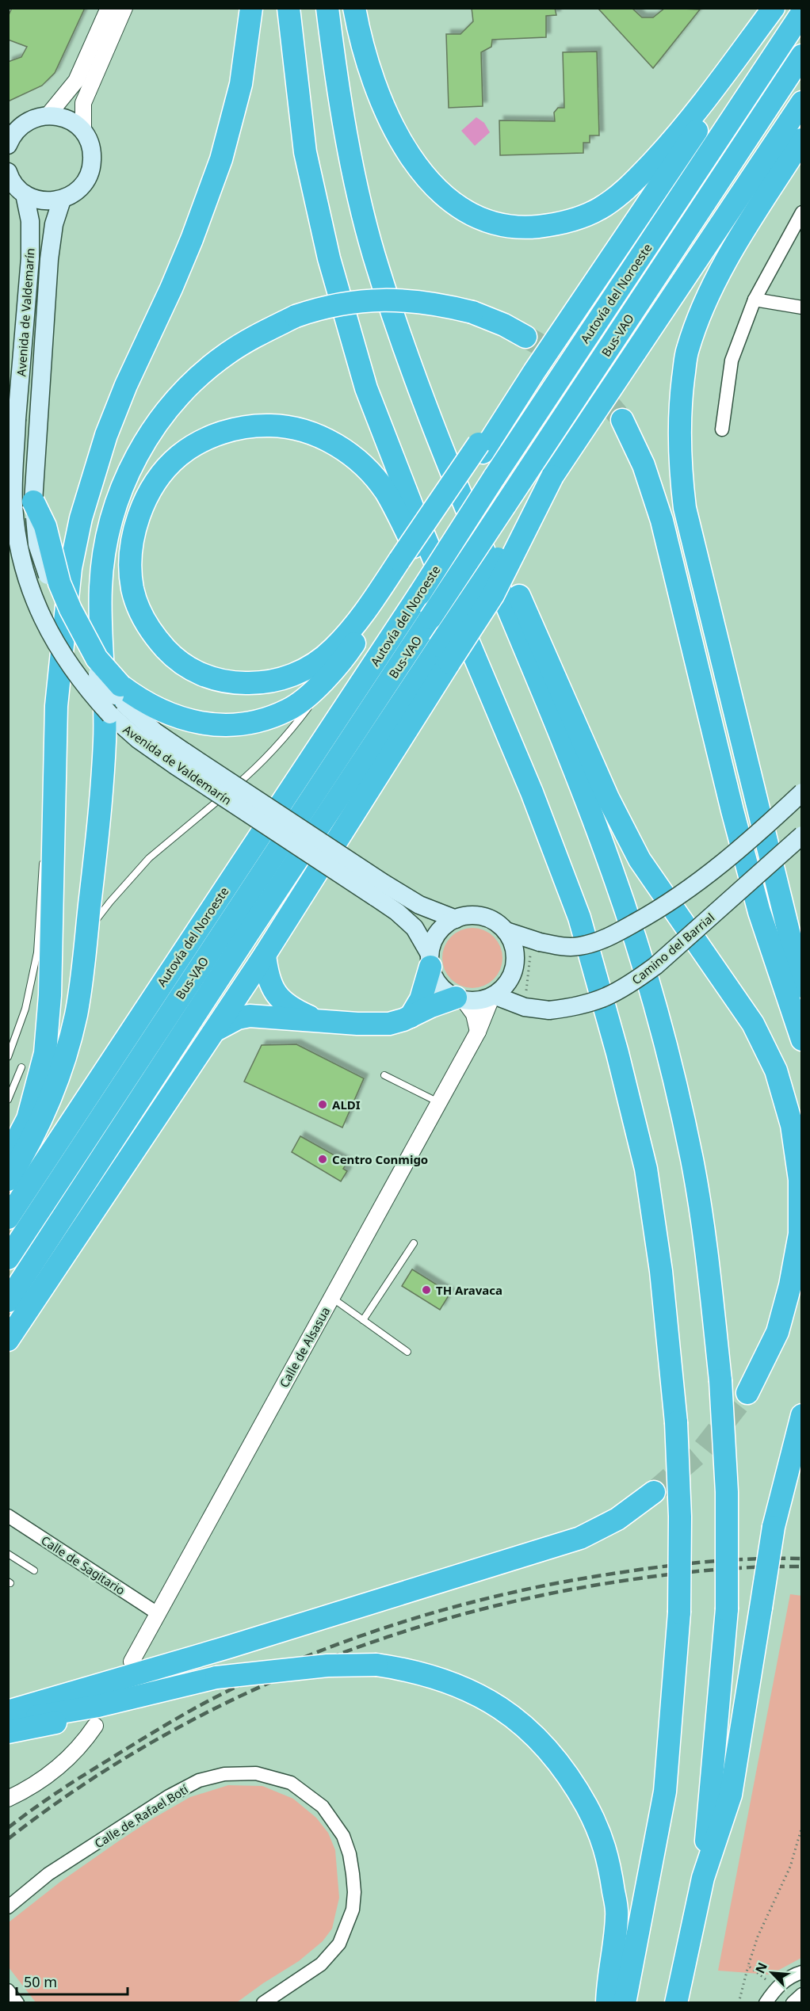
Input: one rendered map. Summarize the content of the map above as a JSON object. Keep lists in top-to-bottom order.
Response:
{
  "streets": {
    "highway": ["Autovía del Noroeste", "Bus-VAO"],
    "main road": ["Avenida de Valdemarín", "Camino del Barrial"],
    "street": ["Calle de Alsasua", "Calle de Sagitario", "Calle de Rafael Botí"]
  },
  "crossings": [
    ["Avenida de Valdemarín", "Camino del Barrial"],
    ["Avenida de Valdemarín", "Calle de Alsasua"],
    ["Camino del Barrial", "Calle de Alsasua"],
    ["Calle de Alsasua", "Calle de Sagitario"]
  ],
  "places": ["ALDI", "Centro Conmigo", "TH Aravaca"],
  "scale_bar": "50 m",
  "north": "top left"
}
